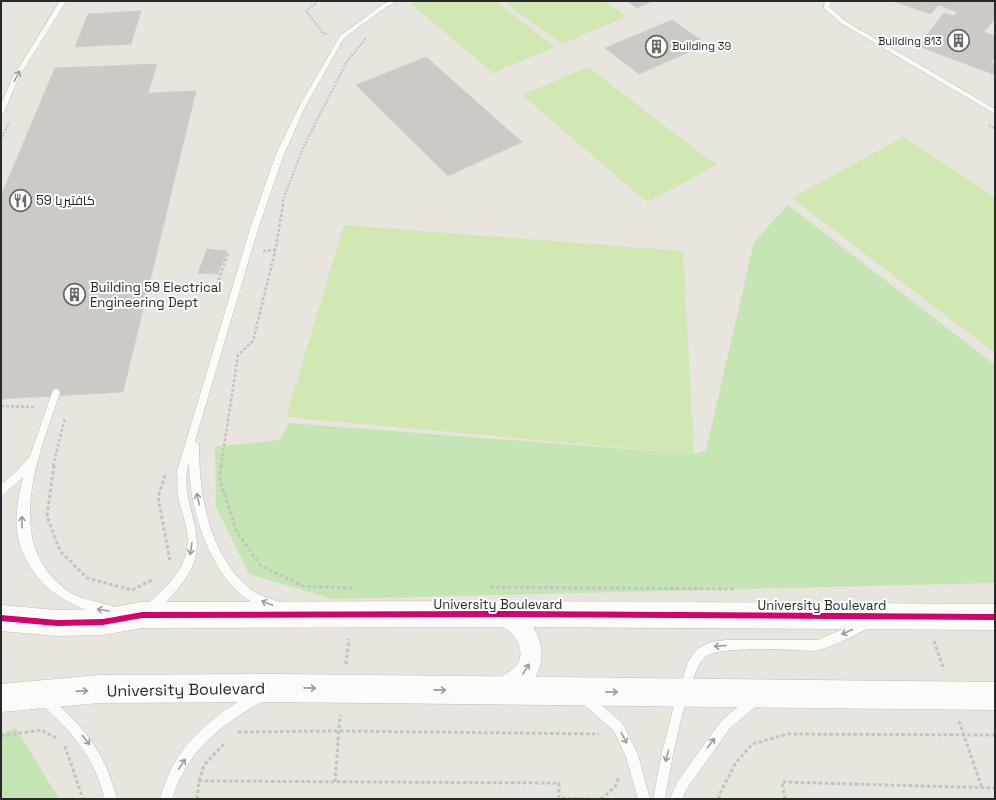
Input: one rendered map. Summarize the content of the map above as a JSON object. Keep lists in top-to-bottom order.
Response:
{
  "streets": {
    "street": ["University Boulevard"]
  },
  "places": {
    "building": ["Building 813", "Building 39", "Building 59 Electrical Engineering Dept"],
    "restaurant": ["كافتيريا 59"]
  }
}
